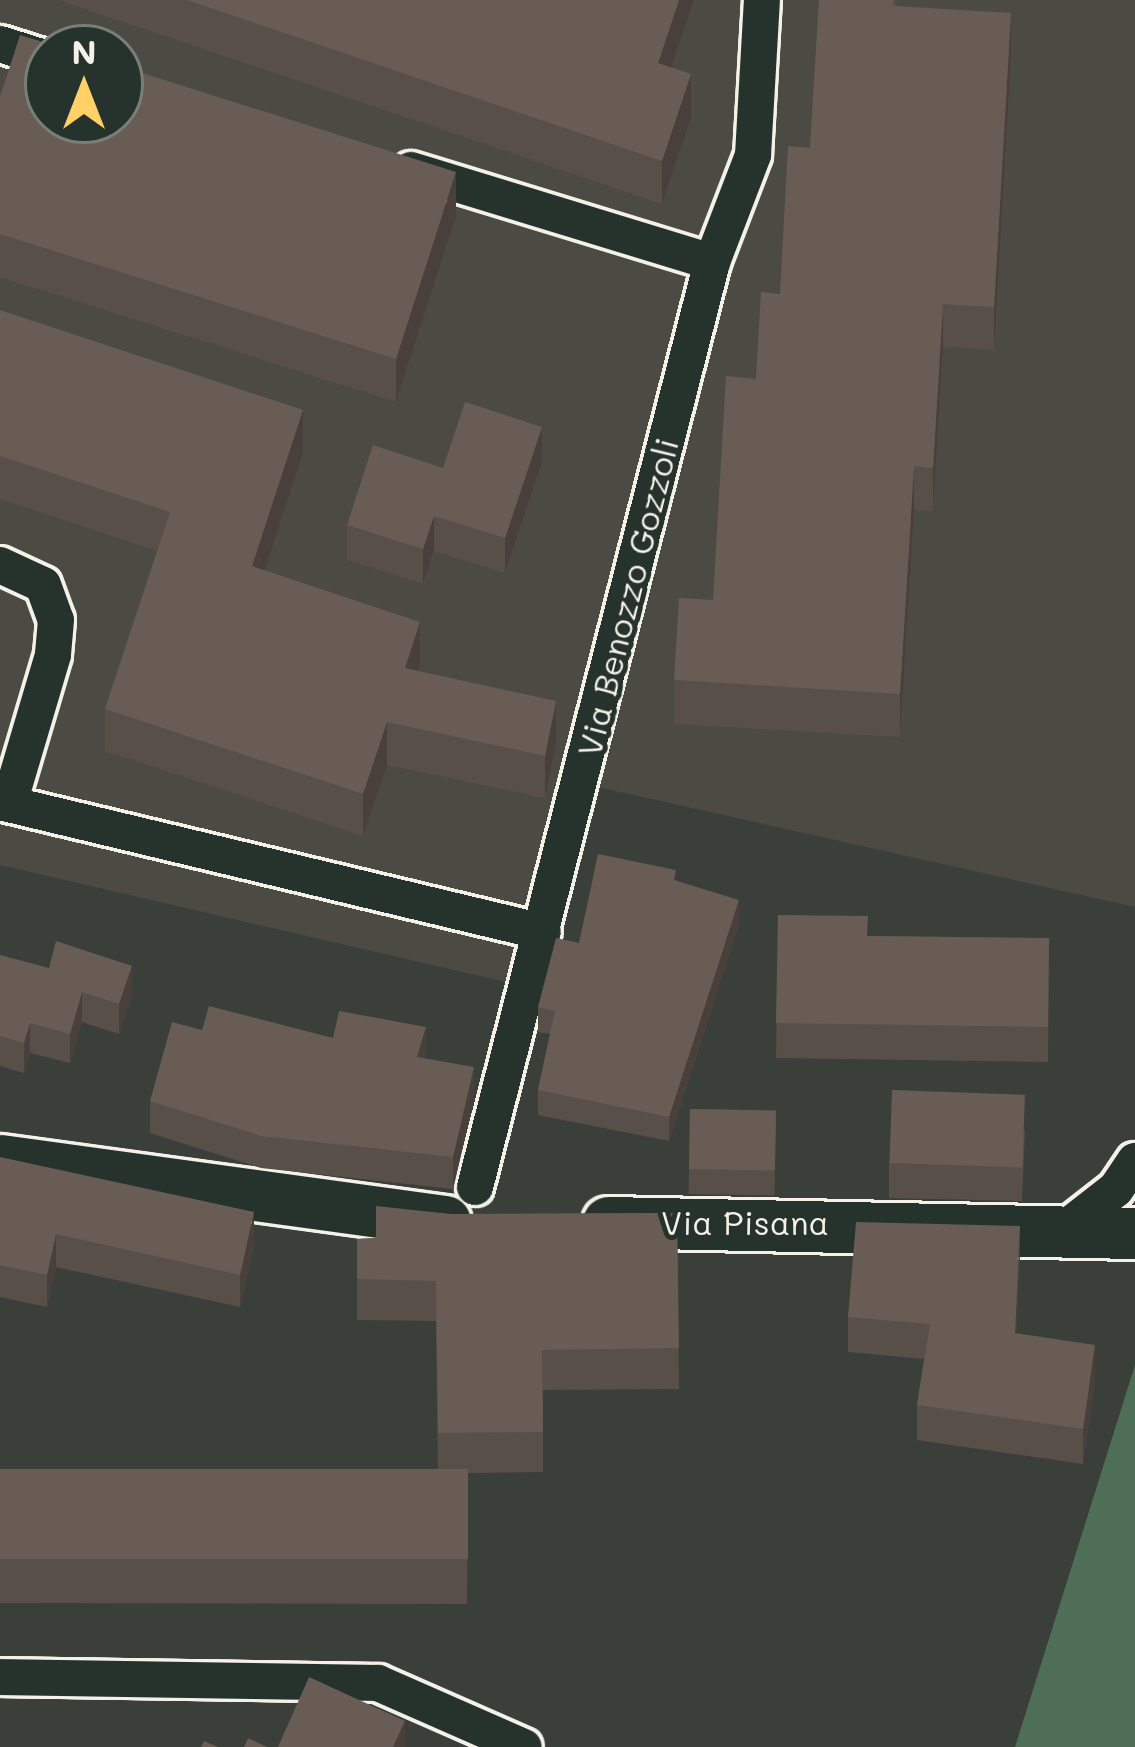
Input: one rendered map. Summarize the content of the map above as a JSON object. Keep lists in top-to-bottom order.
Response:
{
  "streets": {
    "main road": ["Via Pisana"],
    "street": ["Via Benozzo Gozzoli"]
  },
  "north": "top"
}
